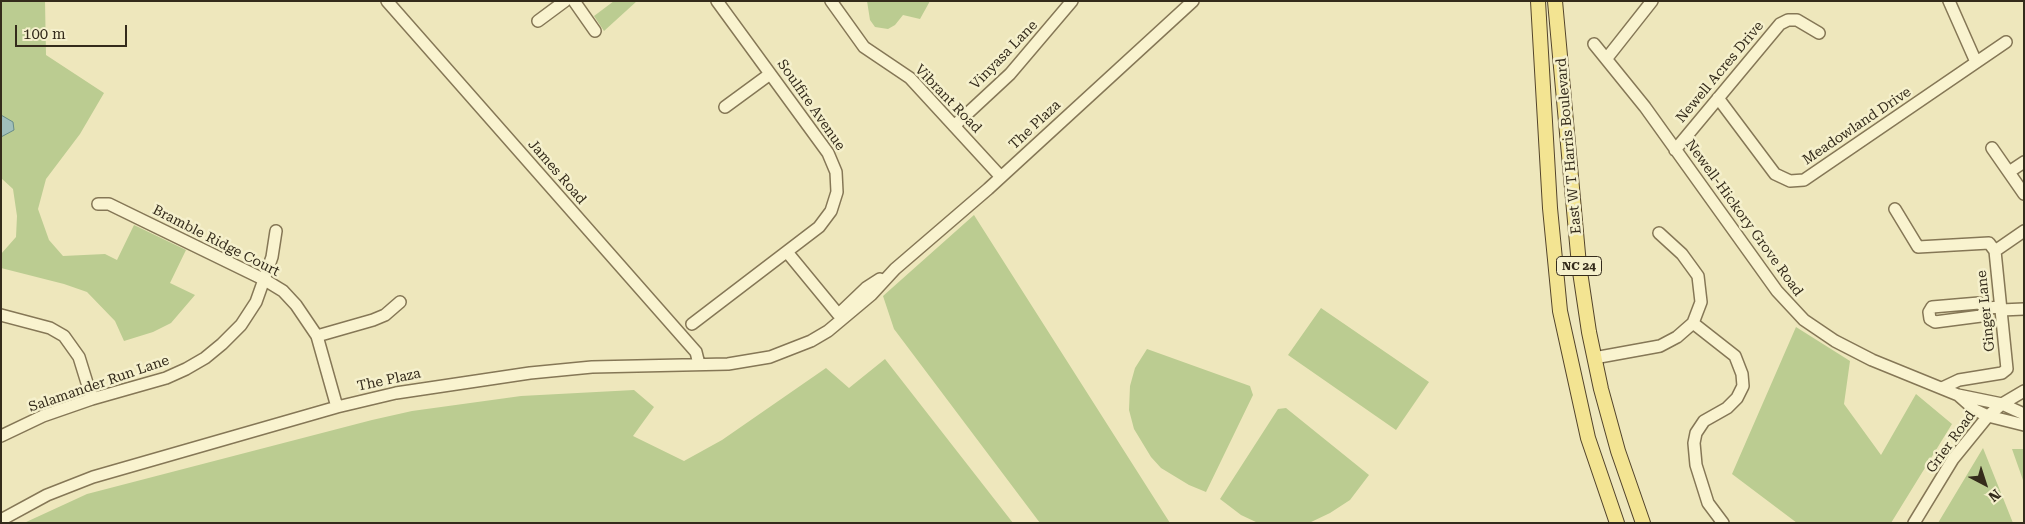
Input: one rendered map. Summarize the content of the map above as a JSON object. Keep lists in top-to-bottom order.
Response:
{
  "streets": {
    "main road": ["East W T Harris Boulevard", "NC 24"],
    "street": [
      "Vinyasa Lane",
      "Newell Acres Drive",
      "Vibrant Road",
      "Soulfire Avenue",
      "The Plaza",
      "Meadowland Drive",
      "James Road",
      "Newell-Hickory Grove Road",
      "Bramble Ridge Court",
      "Ginger Lane",
      "Salamander Run Lane",
      "Grier Road"
    ]
  },
  "crossings": [
    ["Vinyasa Lane", "Vibrant Road"],
    ["Newell Acres Drive", "Meadowland Drive"],
    ["Newell Acres Drive", "Newell-Hickory Grove Road"],
    ["Vibrant Road", "The Plaza"],
    ["The Plaza", "James Road"],
    ["The Plaza", "Bramble Ridge Court"],
    ["Newell-Hickory Grove Road", "Ginger Lane"],
    ["Newell-Hickory Grove Road", "Grier Road"],
    ["Bramble Ridge Court", "Salamander Run Lane"]
  ],
  "scale_bar": "100 m",
  "north": "bottom right"
}
